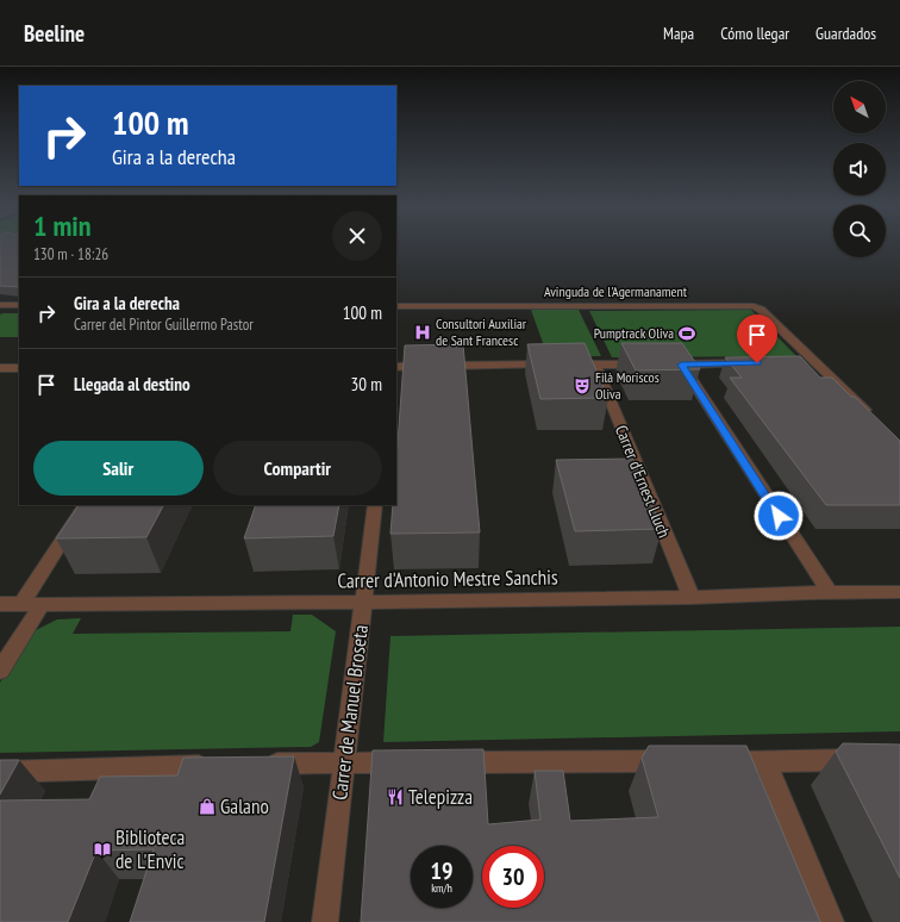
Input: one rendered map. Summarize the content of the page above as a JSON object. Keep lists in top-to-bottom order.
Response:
{
  "streets": {
    "street": [
      "Avinguda de l'Agermanament",
      "Carrer d'Ernest Lluch",
      "Carrer d'Antonio Mestre Sanchis",
      "Carrer de Manuel Broseta"
    ]
  },
  "crossings": [
    ["Carrer d'Ernest Lluch", "Carrer d'Antonio Mestre Sanchis"],
    ["Carrer d'Antonio Mestre Sanchis", "Carrer de Manuel Broseta"]
  ],
  "places": {
    "hospital": ["Consultori Auxiliar de Sant Francesc"],
    "sports": ["Pumptrack Oliva"],
    "theatre": ["Filà Moriscos Oliva"],
    "restaurant": ["Telepizza"],
    "shop": ["Galano"],
    "library": ["Biblioteca de L'Envic"]
  },
  "north": "top left",
  "page": {
    "header": "Beeline",
    "nav": ["Mapa", "Cómo llegar", "Guardados"],
    "turn": ["100 m", "Gira a la derecha"],
    "heading": ["1 min", "130 m · 18:26"],
    "list": [
      {
        "name": "Gira a la derecha",
        "note": "Carrer del Pintor Guillermo Pastor",
        "value": "100 m"
      },
      {
        "name": "Llegada al destino",
        "value": "30 m"
      }
    ],
    "buttons": ["Salir", "Compartir"],
    "speed": "19 km/h",
    "limit": "30"
  }
}
